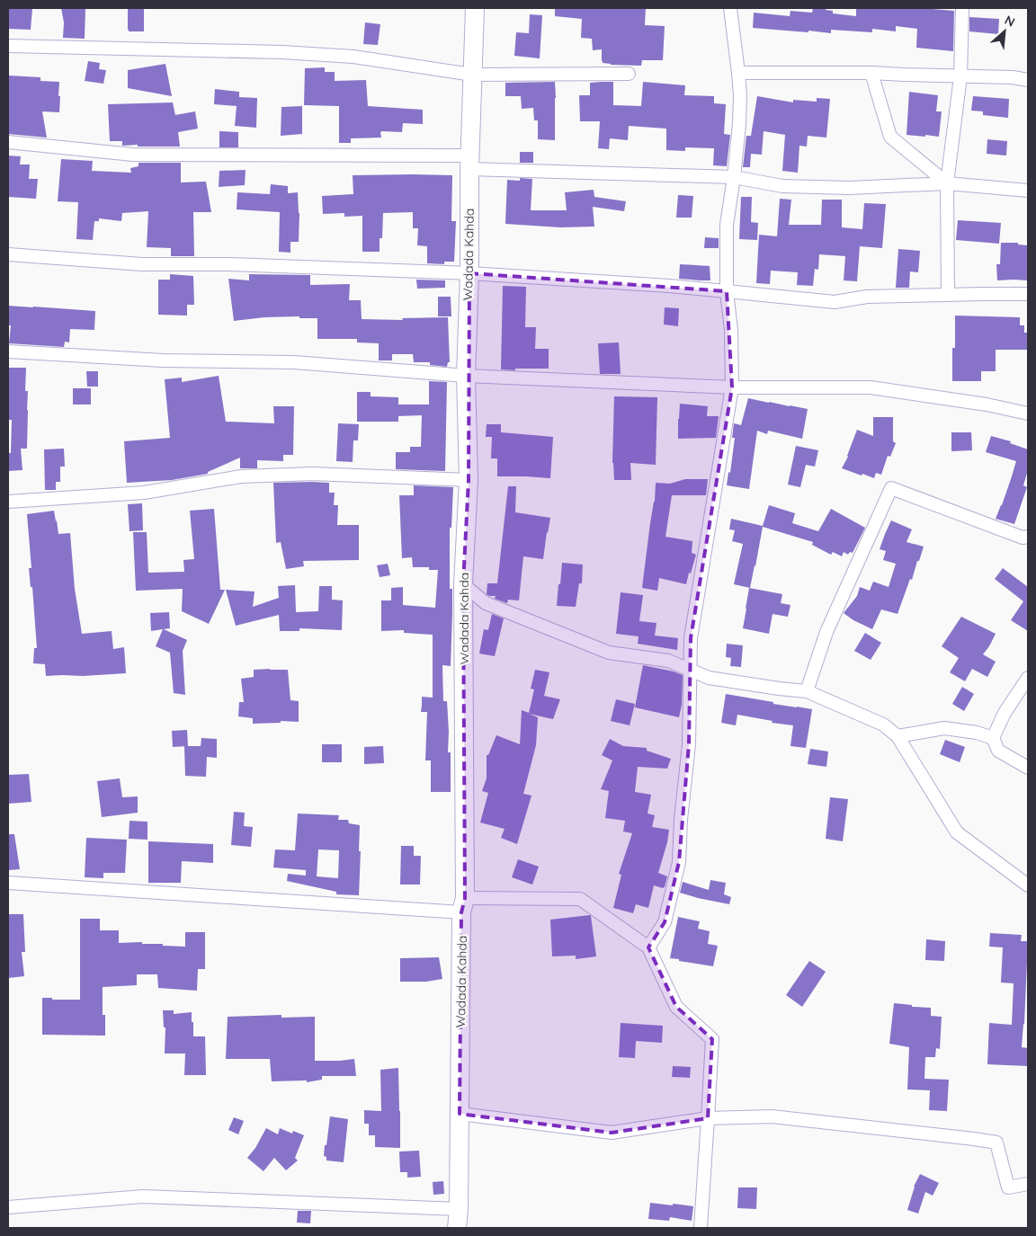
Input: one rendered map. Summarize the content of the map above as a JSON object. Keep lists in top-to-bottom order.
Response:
{
  "streets": {
    "main road": ["Wadada Kahda"]
  },
  "north": "top right"
}
